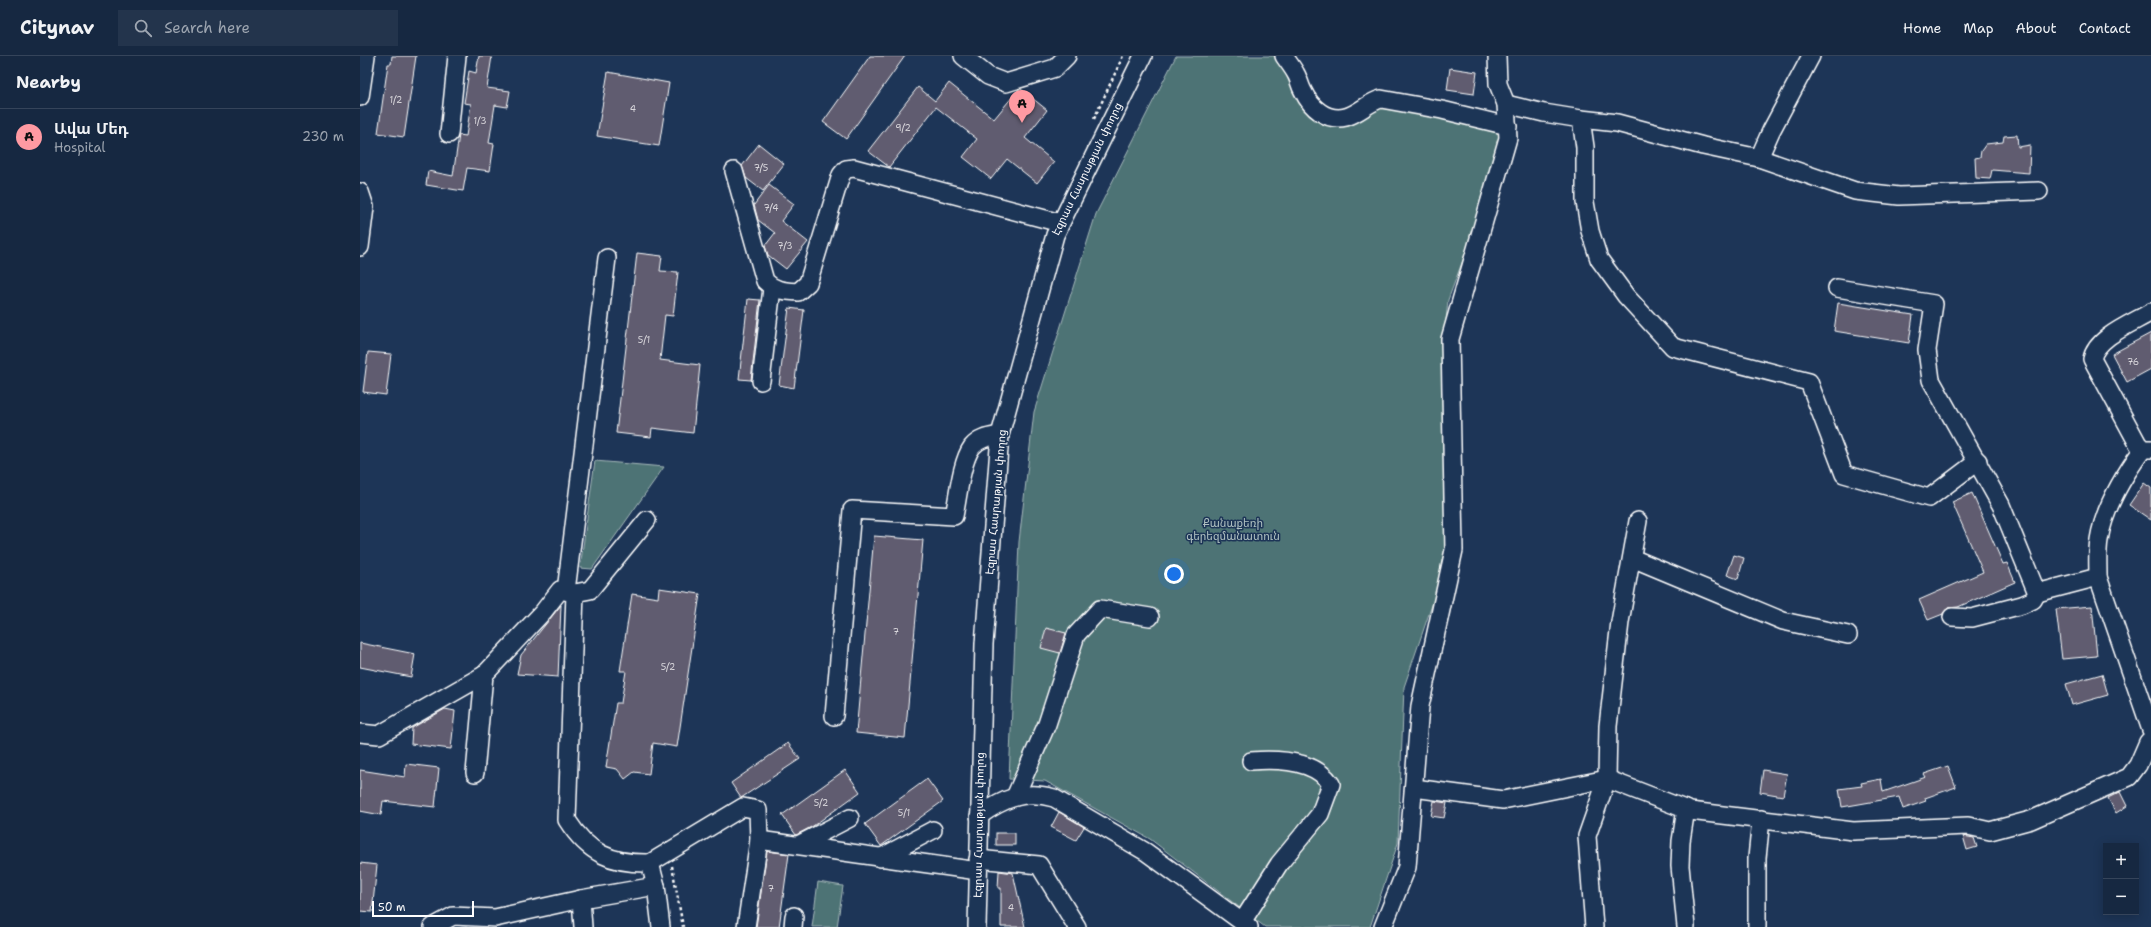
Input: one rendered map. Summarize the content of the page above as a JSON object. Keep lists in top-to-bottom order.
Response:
{
  "streets": {
    "street": ["Էզրաս Հասրաթյան փողոց"]
  },
  "parks": ["Քանաքեռի գերեզմանատուն"],
  "house_numbers": [
    "1/2",
    "4",
    "1/3",
    "9/2",
    "7/5",
    "7/4",
    "7/3",
    "5/1",
    "76",
    "7",
    "5/2",
    "5/2",
    "5/1",
    "7",
    "4"
  ],
  "scale_bar": "50 m",
  "page": {
    "header": "Citynav",
    "search": "Search here",
    "nav": [
      "Home",
      "Map",
      "About",
      "Contact"
    ],
    "heading": "Nearby",
    "pins": "A",
    "list": [
      {
        "mark": "A",
        "name": "Ավա Մեդ",
        "note": "Hospital",
        "value": "230 m"
      }
    ],
    "map_buttons": ["+", "−"],
    "scale": "50 m"
  }
}
